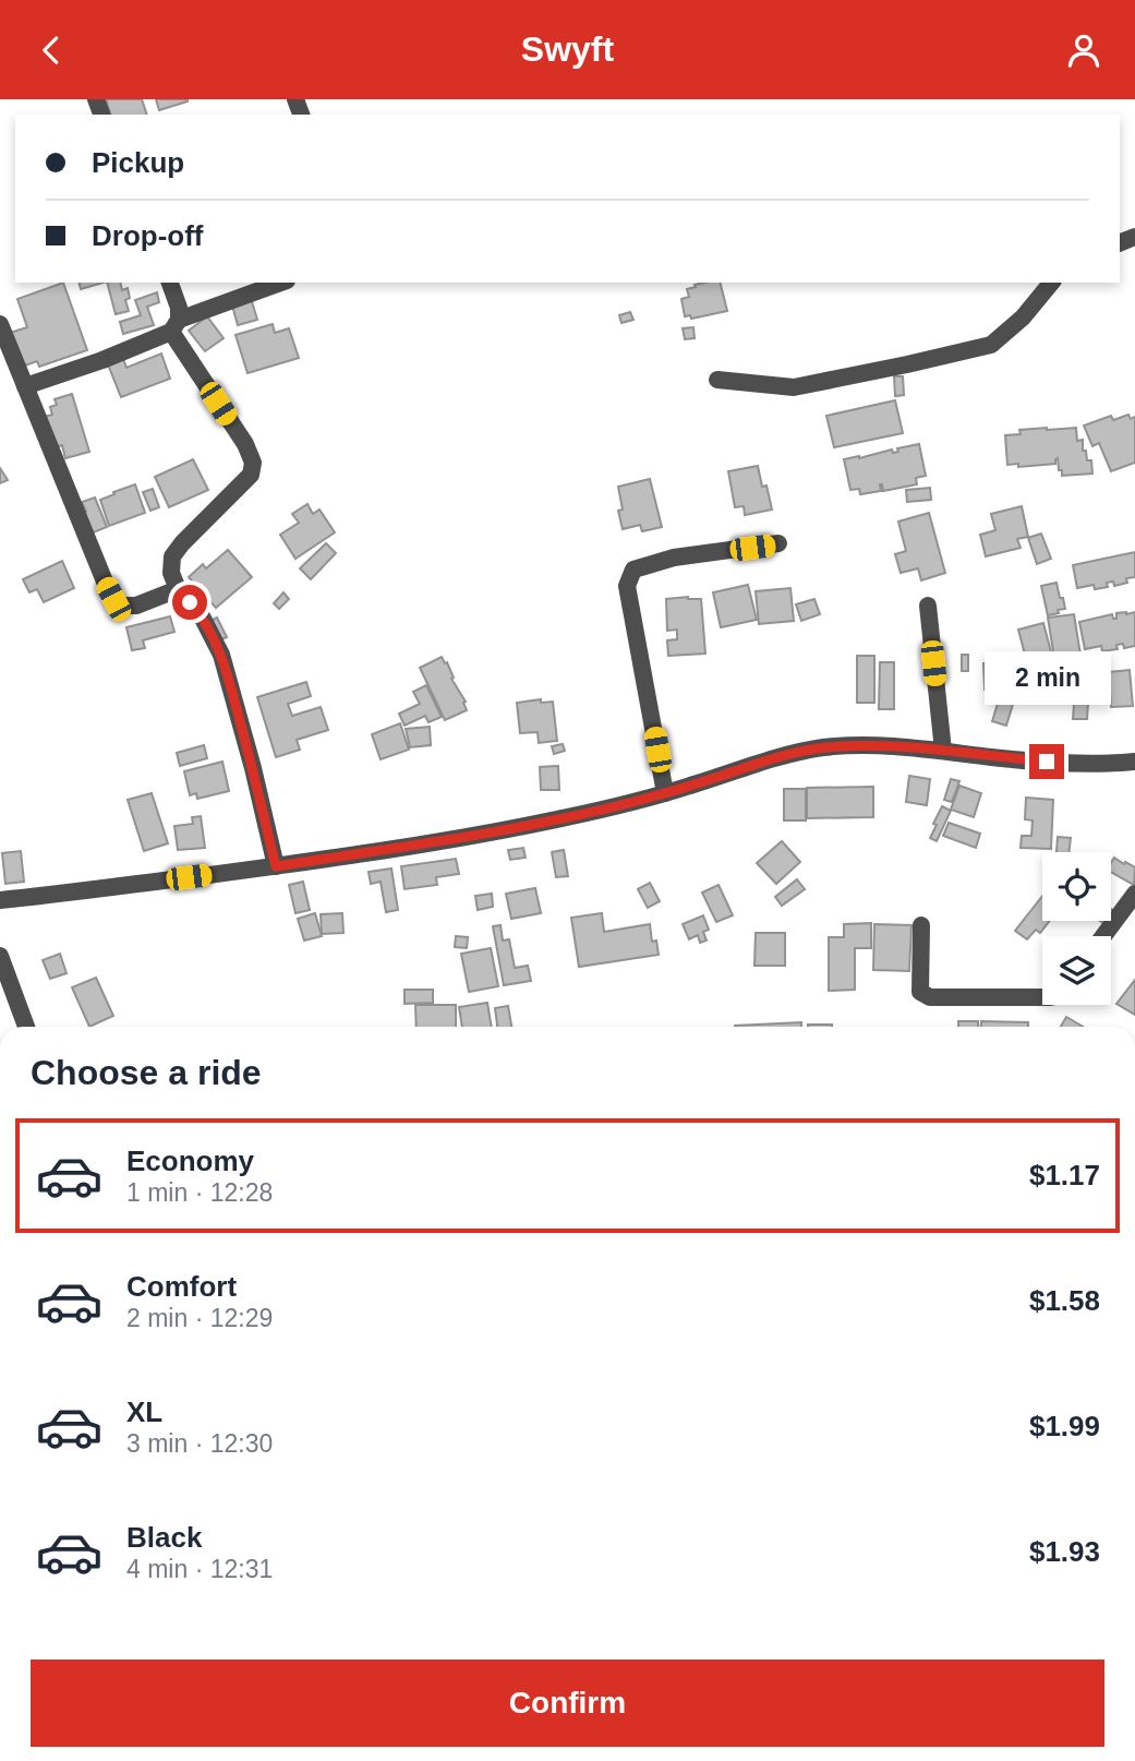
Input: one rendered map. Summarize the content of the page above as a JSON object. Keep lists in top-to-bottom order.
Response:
{
  "page": {
    "header": "Swyft",
    "banner": ["Pickup", "Drop-off"],
    "bubble": "2 min",
    "heading": "Choose a ride",
    "list": [
      {
        "name": "Economy",
        "note": "1 min · 12:28",
        "value": "$1.17"
      },
      {
        "name": "Comfort",
        "note": "2 min · 12:29",
        "value": "$1.58"
      },
      {
        "name": "XL",
        "note": "3 min · 12:30",
        "value": "$1.99"
      },
      {
        "name": "Black",
        "note": "4 min · 12:31",
        "value": "$1.93"
      }
    ],
    "buttons": "Confirm"
  }
}
